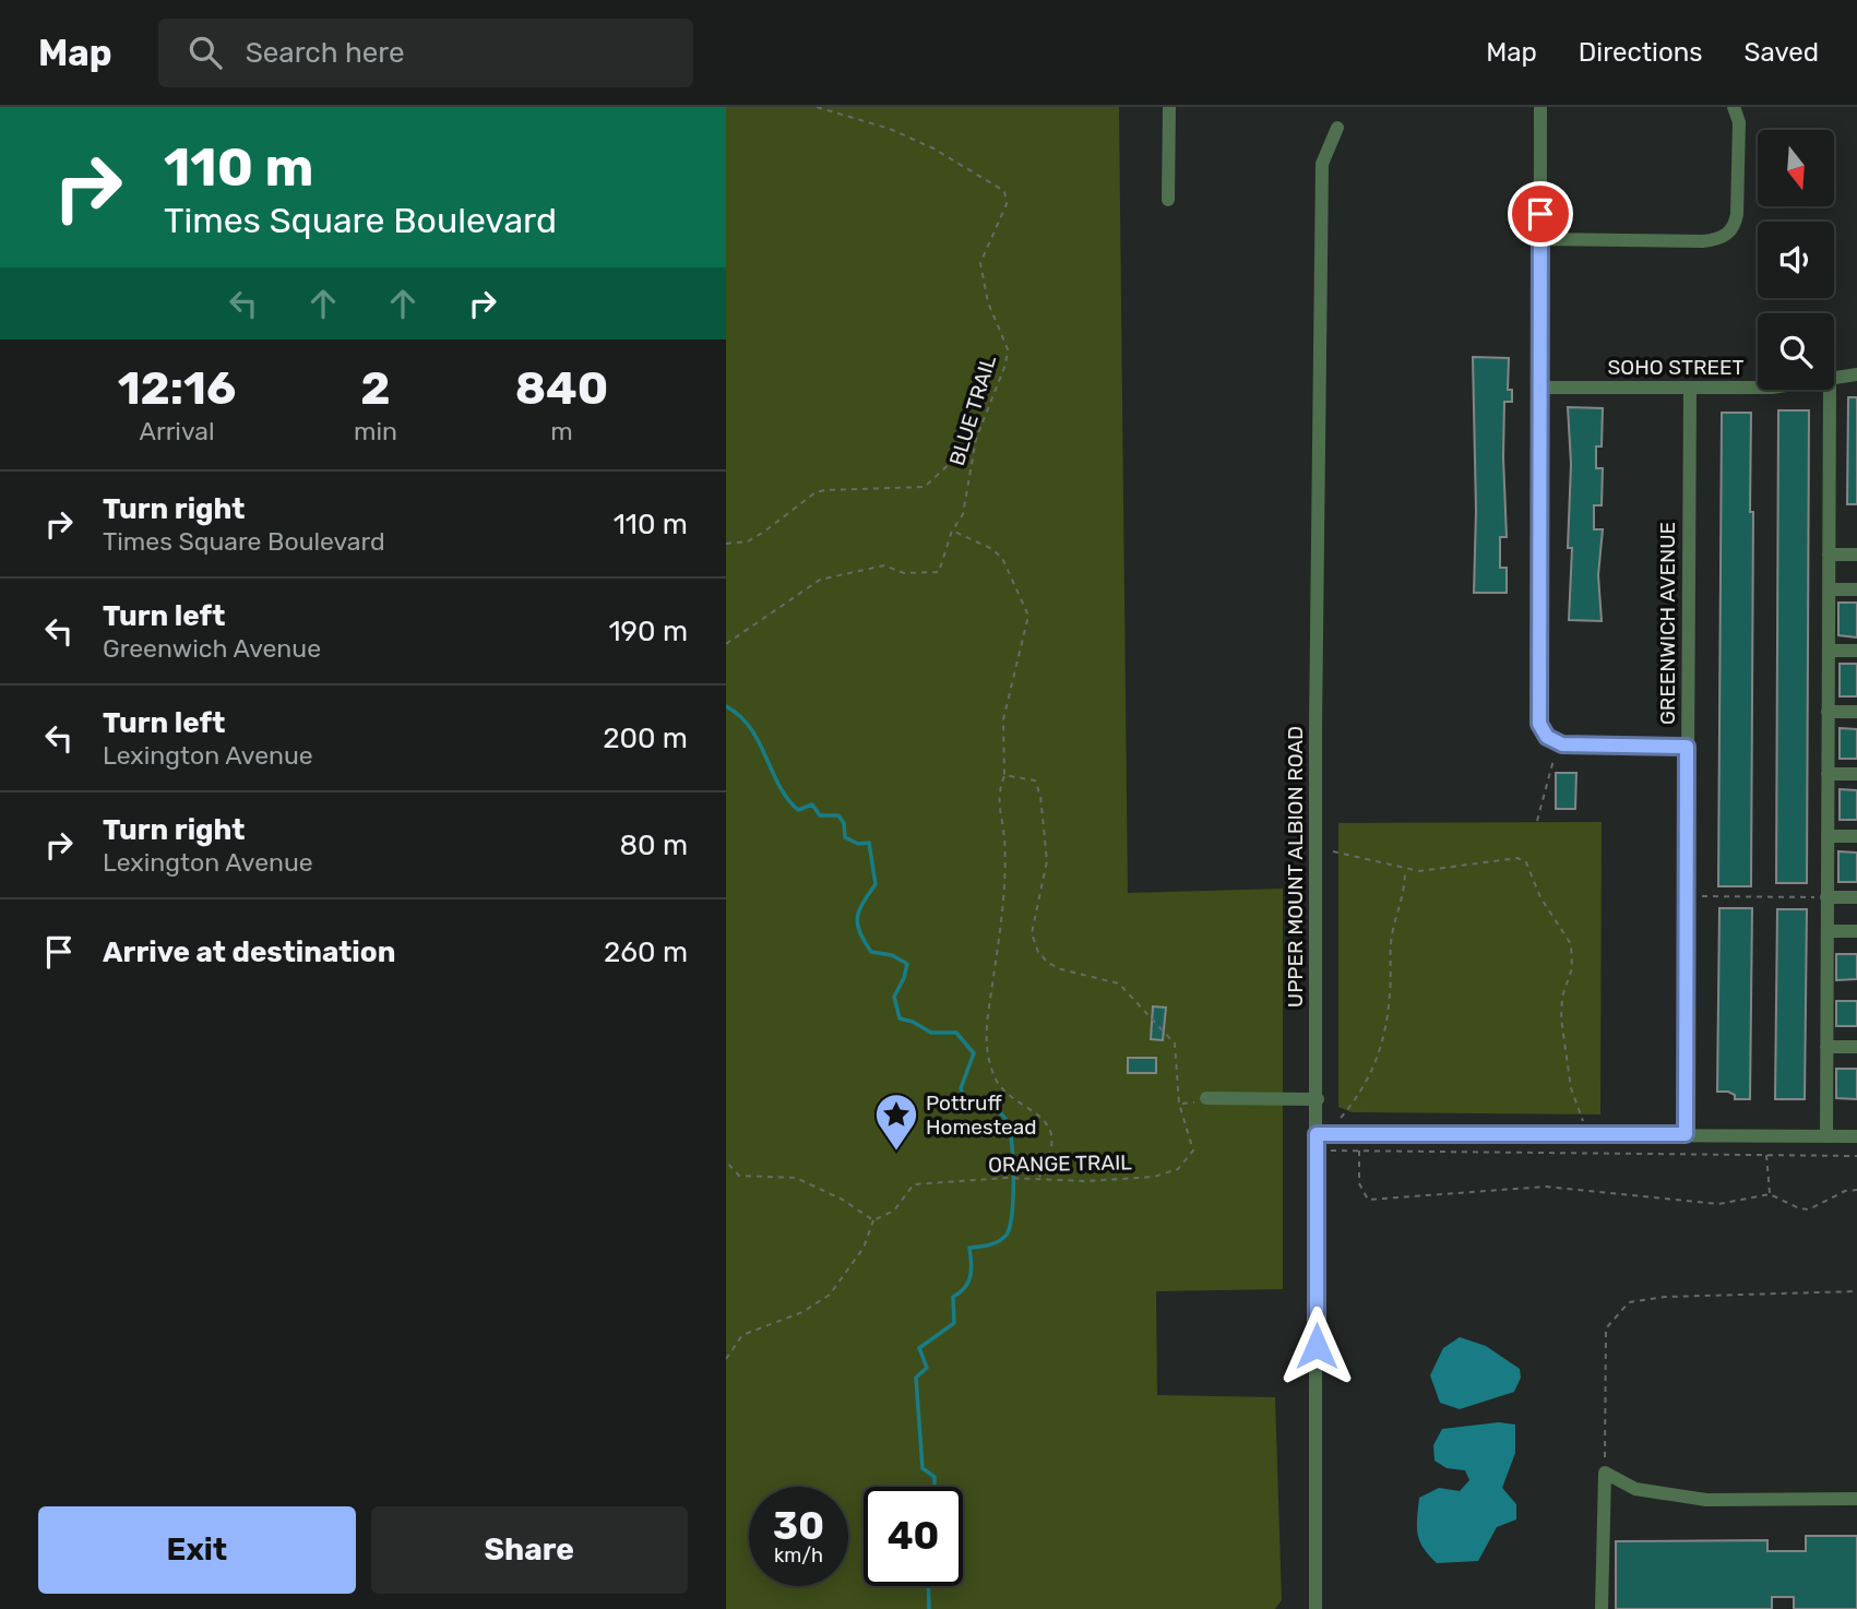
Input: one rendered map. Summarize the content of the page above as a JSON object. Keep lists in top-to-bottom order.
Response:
{
  "streets": {
    "street": ["SOHO STREET", "GREENWICH AVENUE", "UPPER MOUNT ALBION ROAD"],
    "path": ["BLUE TRAIL", "ORANGE TRAIL"]
  },
  "crossings": [
    ["SOHO STREET", "GREENWICH AVENUE"]
  ],
  "places": {
    "place": ["Pottruff Homestead"]
  },
  "north": "bottom",
  "page": {
    "header": "Map",
    "search": "Search here",
    "nav": ["Map", "Directions", "Saved"],
    "turn": ["110 m", "Times Square Boulevard"],
    "eta": [
      "12:16",
      "Arrival",
      "2",
      "min",
      "840",
      "m"
    ],
    "list": [
      {
        "name": "Turn right",
        "note": "Times Square Boulevard",
        "value": "110 m"
      },
      {
        "name": "Turn left",
        "note": "Greenwich Avenue",
        "value": "190 m"
      },
      {
        "name": "Turn left",
        "note": "Lexington Avenue",
        "value": "200 m"
      },
      {
        "name": "Turn right",
        "note": "Lexington Avenue",
        "value": "80 m"
      },
      {
        "name": "Arrive at destination",
        "value": "260 m"
      }
    ],
    "speed": "30 km/h",
    "limit": "40",
    "buttons": ["Exit", "Share"]
  }
}
